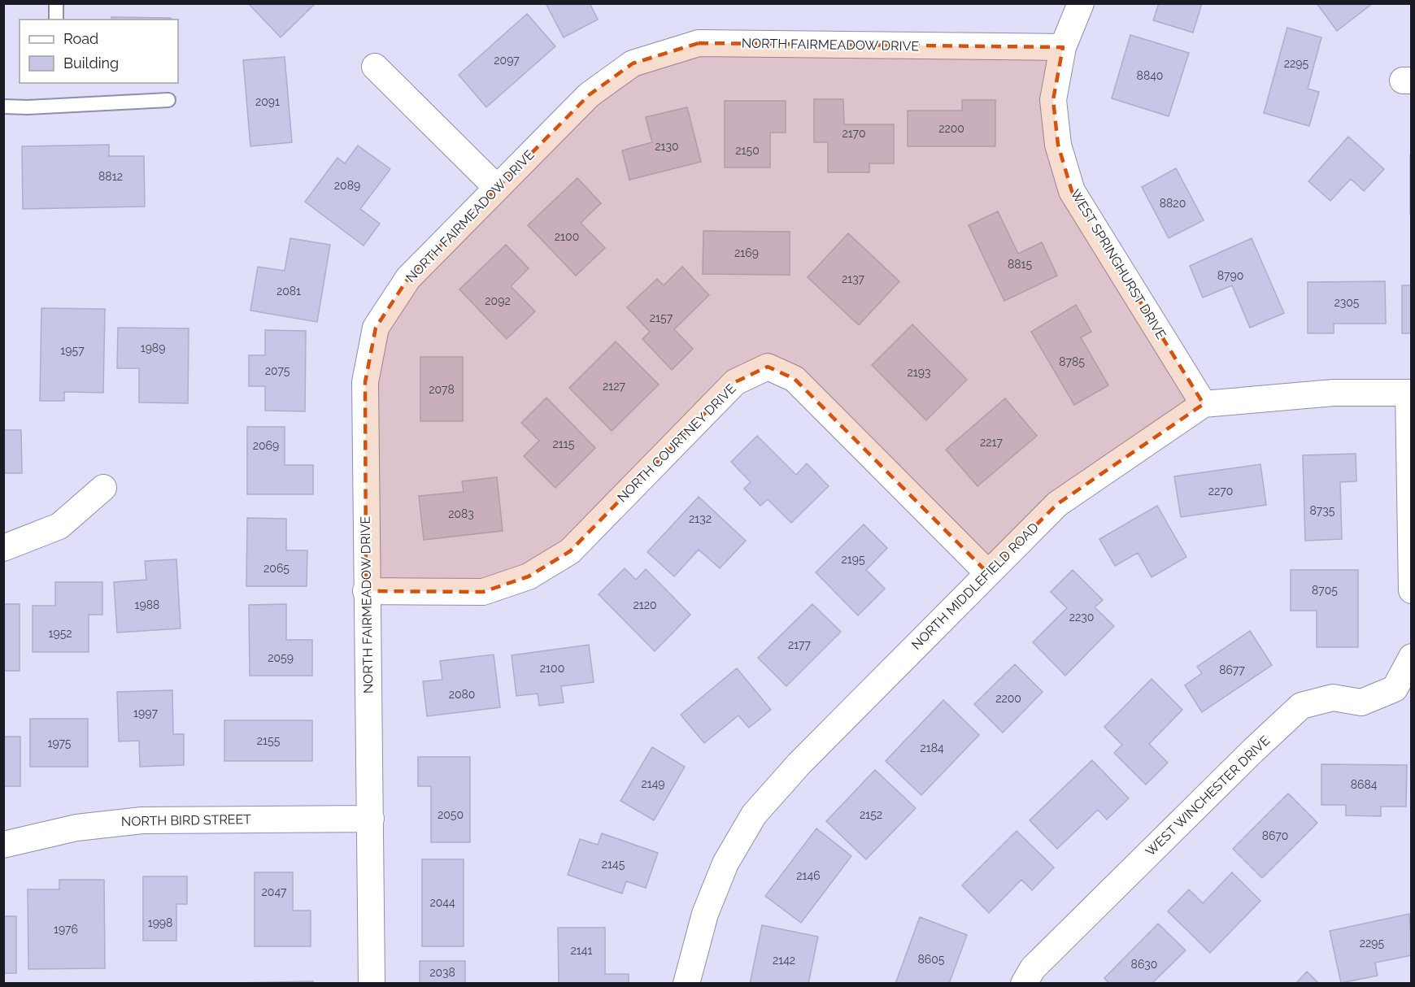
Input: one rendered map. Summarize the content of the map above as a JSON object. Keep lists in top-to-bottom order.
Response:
{
  "streets": {
    "street": [
      "NORTH FAIRMEADOW DRIVE",
      "WEST SPRINGHURST DRIVE",
      "NORTH COURTNEY DRIVE",
      "NORTH MIDDLEFIELD ROAD",
      "WEST WINCHESTER DRIVE",
      "NORTH BIRD STREET"
    ]
  },
  "crossings": [
    ["NORTH FAIRMEADOW DRIVE", "WEST SPRINGHURST DRIVE"],
    ["NORTH FAIRMEADOW DRIVE", "NORTH COURTNEY DRIVE"],
    ["NORTH FAIRMEADOW DRIVE", "NORTH BIRD STREET"],
    ["WEST SPRINGHURST DRIVE", "NORTH MIDDLEFIELD ROAD"],
    ["NORTH COURTNEY DRIVE", "NORTH MIDDLEFIELD ROAD"]
  ],
  "house_numbers": [
    "2097",
    "2295",
    "8840",
    "2091",
    "2200",
    "2170",
    "2130",
    "2150",
    "8812",
    "2089",
    "8820",
    "2100",
    "2169",
    "8815",
    "8790",
    "2137",
    "2081",
    "2092",
    "2305",
    "2157",
    "1989",
    "1957",
    "8785",
    "2075",
    "2193",
    "2127",
    "2078",
    "2217",
    "2115",
    "2069",
    "2270",
    "8735",
    "2083",
    "2132",
    "2195",
    "2065",
    "8705",
    "1988",
    "2120",
    "2230",
    "1952",
    "2177",
    "2059",
    "2100",
    "8677",
    "2080",
    "2200",
    "1997",
    "2155",
    "1975",
    "2184",
    "2149",
    "8684",
    "2050",
    "2152",
    "8670",
    "2145",
    "2146",
    "2047",
    "2044",
    "1998",
    "1976",
    "2295",
    "2141",
    "8605",
    "2142",
    "8630",
    "2038"
  ],
  "legend": ["Road", "Building"]
}
